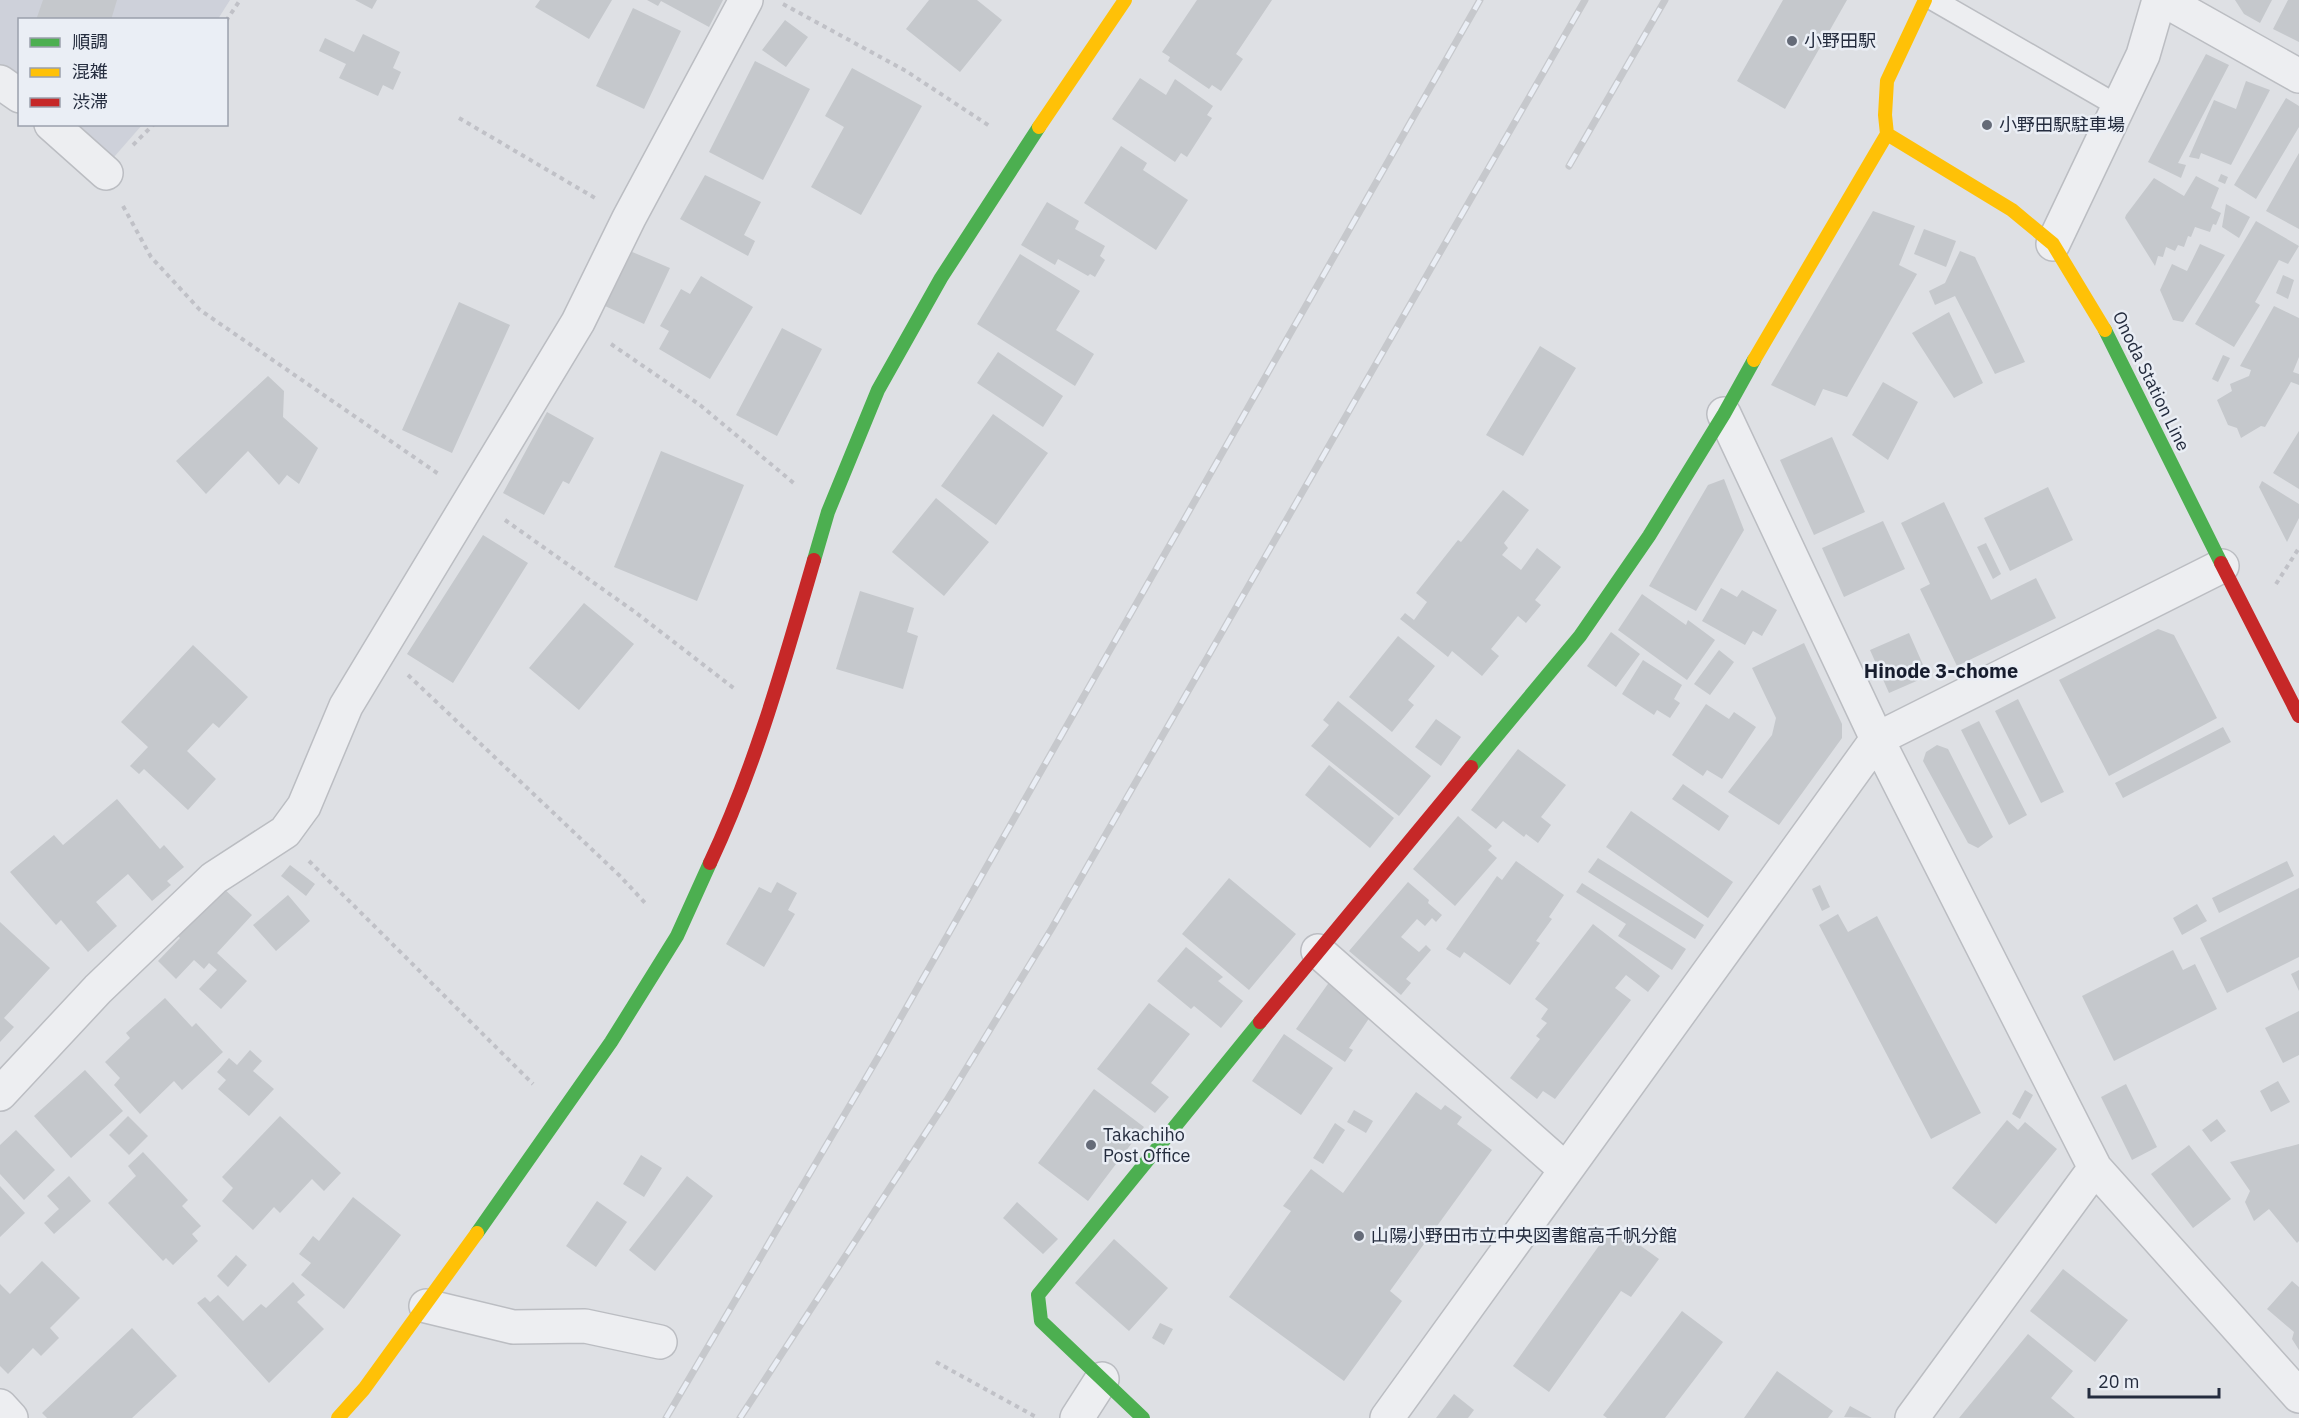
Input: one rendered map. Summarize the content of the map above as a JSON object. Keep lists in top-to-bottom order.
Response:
{
  "streets": {
    "street": ["Onoda Station Line"]
  },
  "districts": ["Hinode 3-chome"],
  "places": [
    "小野田駅",
    "小野田駅駐車場",
    "Takachiho Post Office",
    "山陽小野田市立中央図書館高千帆分館"
  ],
  "legend": ["順調", "混雑", "渋滞"],
  "scale_bar": "20 m"
}
